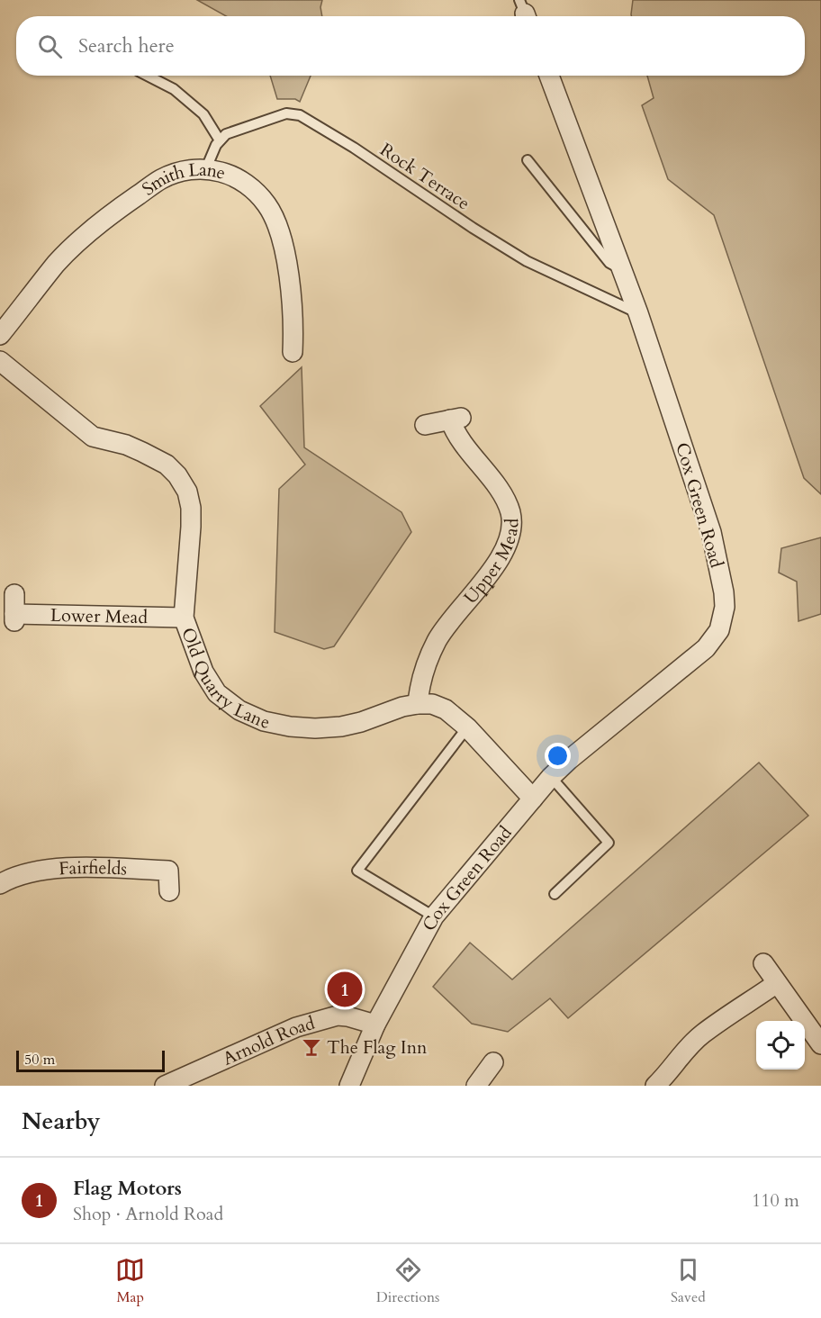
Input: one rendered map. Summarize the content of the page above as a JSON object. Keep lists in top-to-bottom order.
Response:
{
  "streets": {
    "street": [
      "Smith Lane",
      "Cox Green Road",
      "Upper Mead",
      "Lower Mead",
      "Old Quarry Lane",
      "Fairfields",
      "Arnold Road"
    ],
    "lane": ["Rock Terrace"]
  },
  "crossings": [
    ["Rock Terrace", "Cox Green Road"],
    ["Cox Green Road", "Old Quarry Lane"],
    ["Cox Green Road", "Arnold Road"],
    ["Upper Mead", "Old Quarry Lane"],
    ["Lower Mead", "Old Quarry Lane"]
  ],
  "places": {
    "bar": ["The Flag Inn"]
  },
  "scale_bar": "50 m",
  "page": {
    "search": "Search here",
    "pins": "1",
    "scale": "50 m",
    "heading": "Nearby",
    "list": [
      {
        "mark": "1",
        "name": "Flag Motors",
        "note": "Shop · Arnold Road",
        "value": "110 m"
      }
    ],
    "nav": ["Map", "Directions", "Saved"]
  }
}
